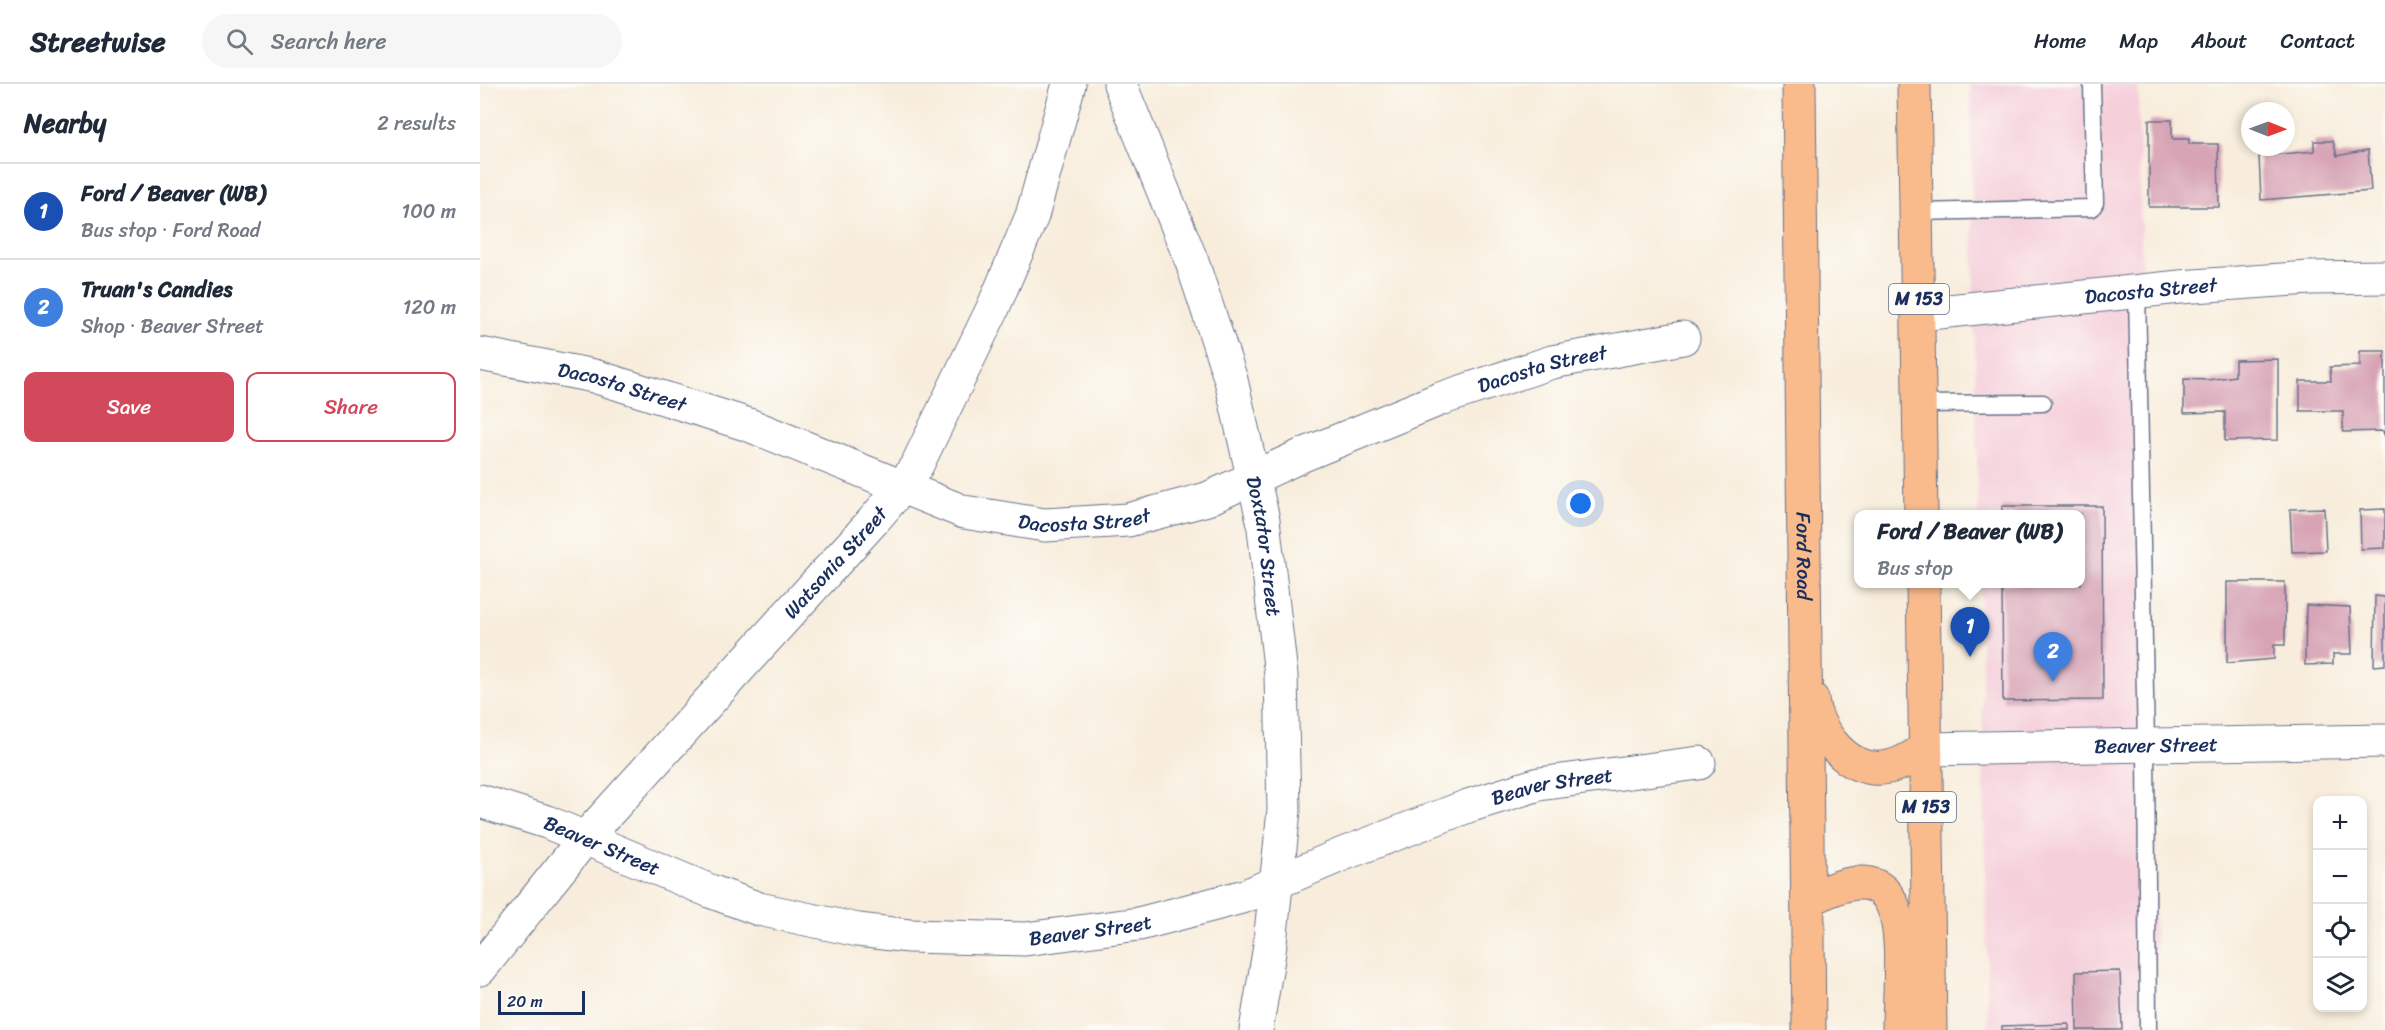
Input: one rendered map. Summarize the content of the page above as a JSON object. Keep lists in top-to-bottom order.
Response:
{
  "streets": {
    "main road": ["M 153", "Ford Road"],
    "street": [
      "Dacosta Street",
      "Doxtator Street",
      "Watsonia Street",
      "Beaver Street"
    ]
  },
  "crossings": [
    ["Dacosta Street", "M 153"],
    ["Dacosta Street", "Doxtator Street"],
    ["Dacosta Street", "Watsonia Street"],
    ["M 153", "Beaver Street"],
    ["Doxtator Street", "Beaver Street"],
    ["Watsonia Street", "Beaver Street"]
  ],
  "scale_bar": "20 m",
  "north": "right",
  "page": {
    "header": "Streetwise",
    "search": "Search here",
    "nav": [
      "Home",
      "Map",
      "About",
      "Contact"
    ],
    "heading": ["Nearby", "2 results"],
    "list": [
      {
        "mark": "1",
        "name": "Ford / Beaver (WB)",
        "note": "Bus stop · Ford Road",
        "value": "100 m"
      },
      {
        "mark": "2",
        "name": "Truan's Candies",
        "note": "Shop · Beaver Street",
        "value": "120 m"
      }
    ],
    "buttons": ["Save", "Share"],
    "popup": ["Ford / Beaver (WB)", "Bus stop"],
    "pins": ["1", "2"],
    "map_buttons": ["+", "−"],
    "scale": "20 m"
  }
}
